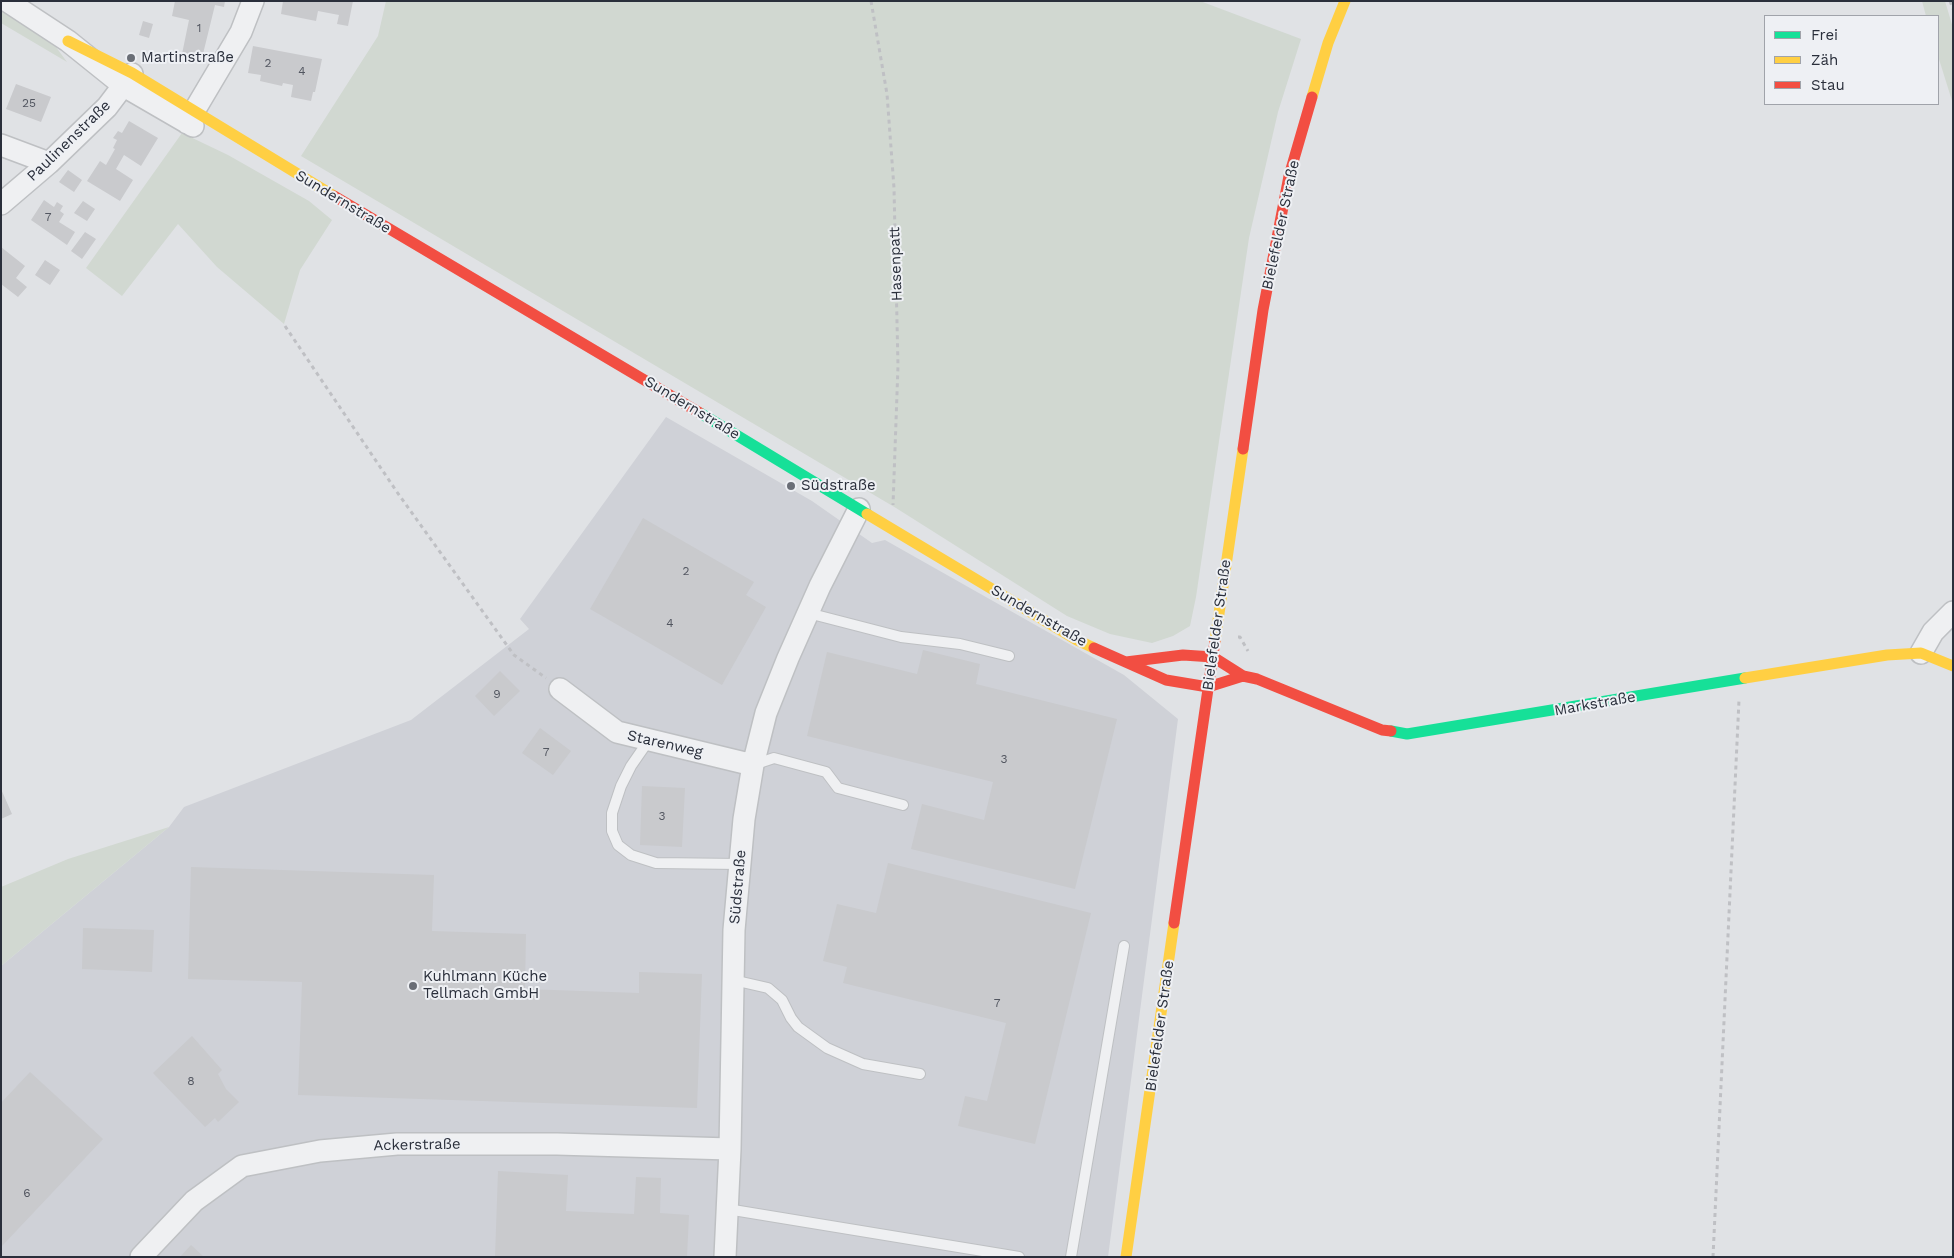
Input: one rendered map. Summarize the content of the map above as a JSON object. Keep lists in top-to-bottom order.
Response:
{
  "streets": {
    "street": [
      "Paulinenstraße",
      "Sundernstraße",
      "Bielefelder Straße",
      "Markstraße",
      "Starenweg",
      "Südstraße",
      "Ackerstraße"
    ],
    "path": ["Hasenpatt"]
  },
  "crossings": [
    ["Paulinenstraße", "Sundernstraße"],
    ["Sundernstraße", "Bielefelder Straße"],
    ["Sundernstraße", "Hasenpatt"],
    ["Sundernstraße", "Südstraße"],
    ["Bielefelder Straße", "Markstraße"],
    ["Starenweg", "Südstraße"],
    ["Südstraße", "Ackerstraße"]
  ],
  "places": ["Martinstraße", "Südstraße", "Kuhlmann Küche Tellmach GmbH"],
  "house_numbers": [
    "1",
    "2",
    "4",
    "25",
    "7",
    "2",
    "4",
    "9",
    "7",
    "3",
    "3",
    "7",
    "8",
    "6"
  ],
  "legend": ["Frei", "Zäh", "Stau"]
}
